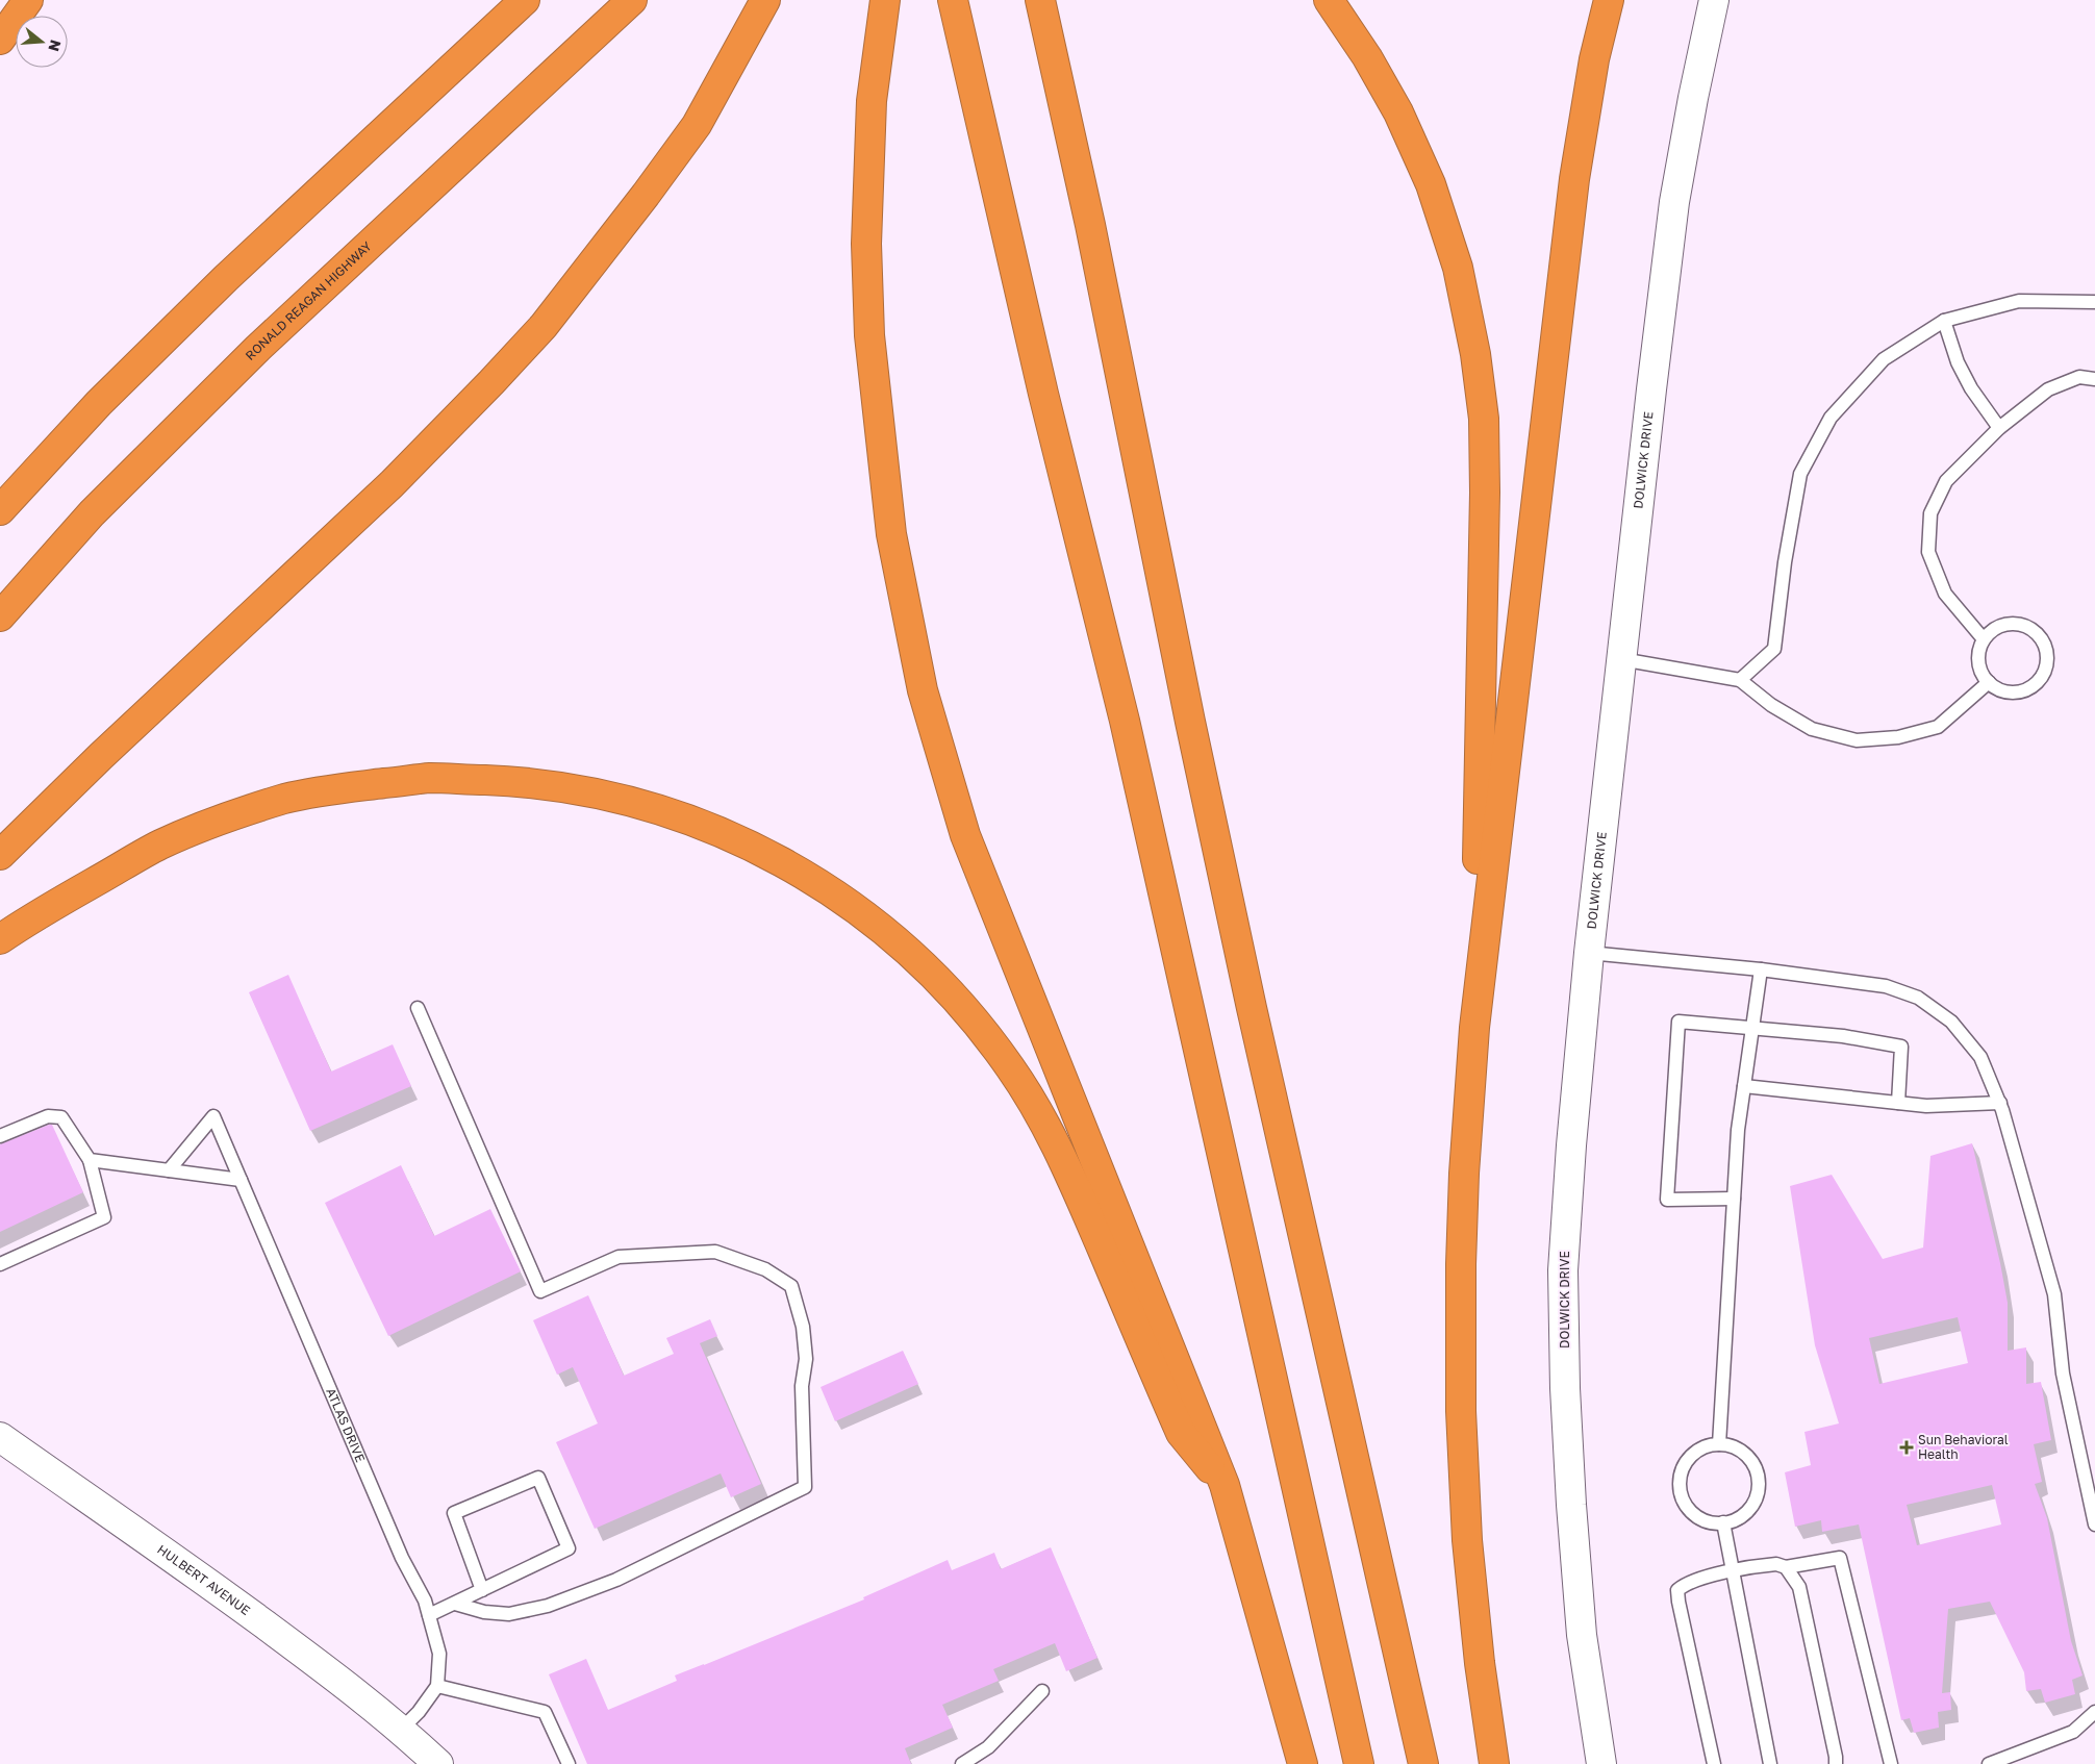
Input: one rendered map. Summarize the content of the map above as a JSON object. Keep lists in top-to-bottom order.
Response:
{
  "streets": {
    "highway": ["RONALD REAGAN HIGHWAY"],
    "main road": ["DOLWICK DRIVE", "HULBERT AVENUE"],
    "lane": ["ATLAS DRIVE"]
  },
  "places": {
    "health": ["Sun Behavioral Health"]
  },
  "north": "right"
}
